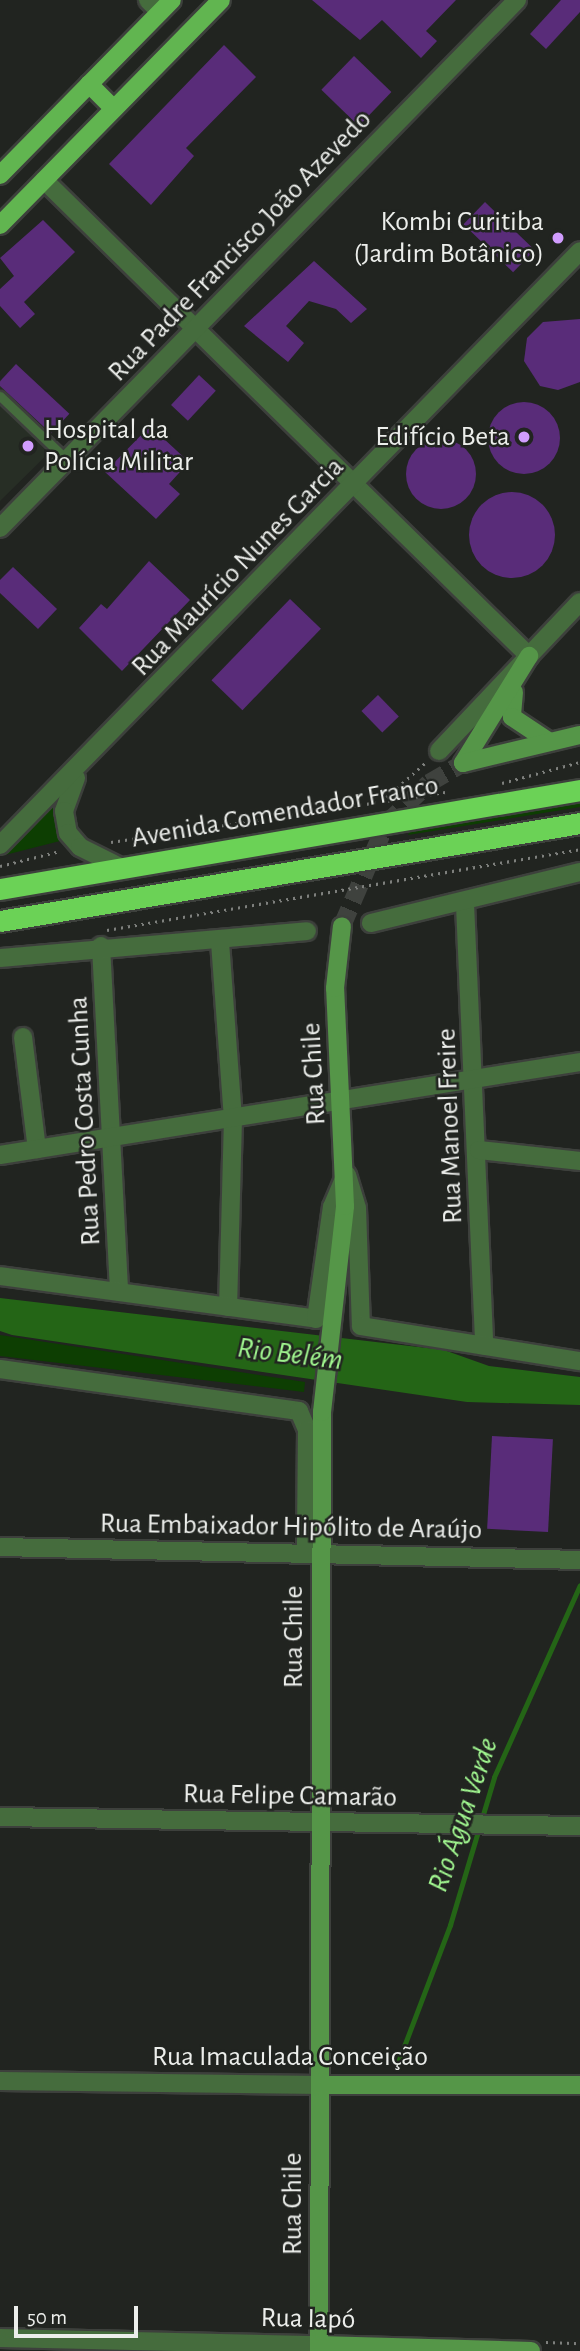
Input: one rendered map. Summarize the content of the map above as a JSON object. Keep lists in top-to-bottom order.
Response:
{
  "streets": {
    "highway": ["Avenida Comendador Franco"],
    "main road": ["Rua Chile", "Rua Imaculada Conceição", "Rua Iapó"],
    "street": [
      "Rua Padre Francisco João Azevedo",
      "Rua Maurício Nunes Garcia",
      "Rua Pedro Costa Cunha",
      "Rua Manoel Freire",
      "Rua Embaixador Hipólito de Araújo",
      "Rua Felipe Camarão"
    ]
  },
  "crossings": [
    ["Rua Maurício Nunes Garcia", "Avenida Comendador Franco"],
    ["Rua Chile", "Rua Embaixador Hipólito de Araújo"],
    ["Rua Chile", "Rua Felipe Camarão"],
    ["Rua Chile", "Rua Imaculada Conceição"],
    ["Rua Chile", "Rua Iapó"]
  ],
  "water": ["Rio Belém", "Rio Água Verde"],
  "places": ["Kombi Curitiba (Jardim Botânico)", "Edifício Beta", "Hospital da Polícia Militar"],
  "scale_bar": "50 m"
}
